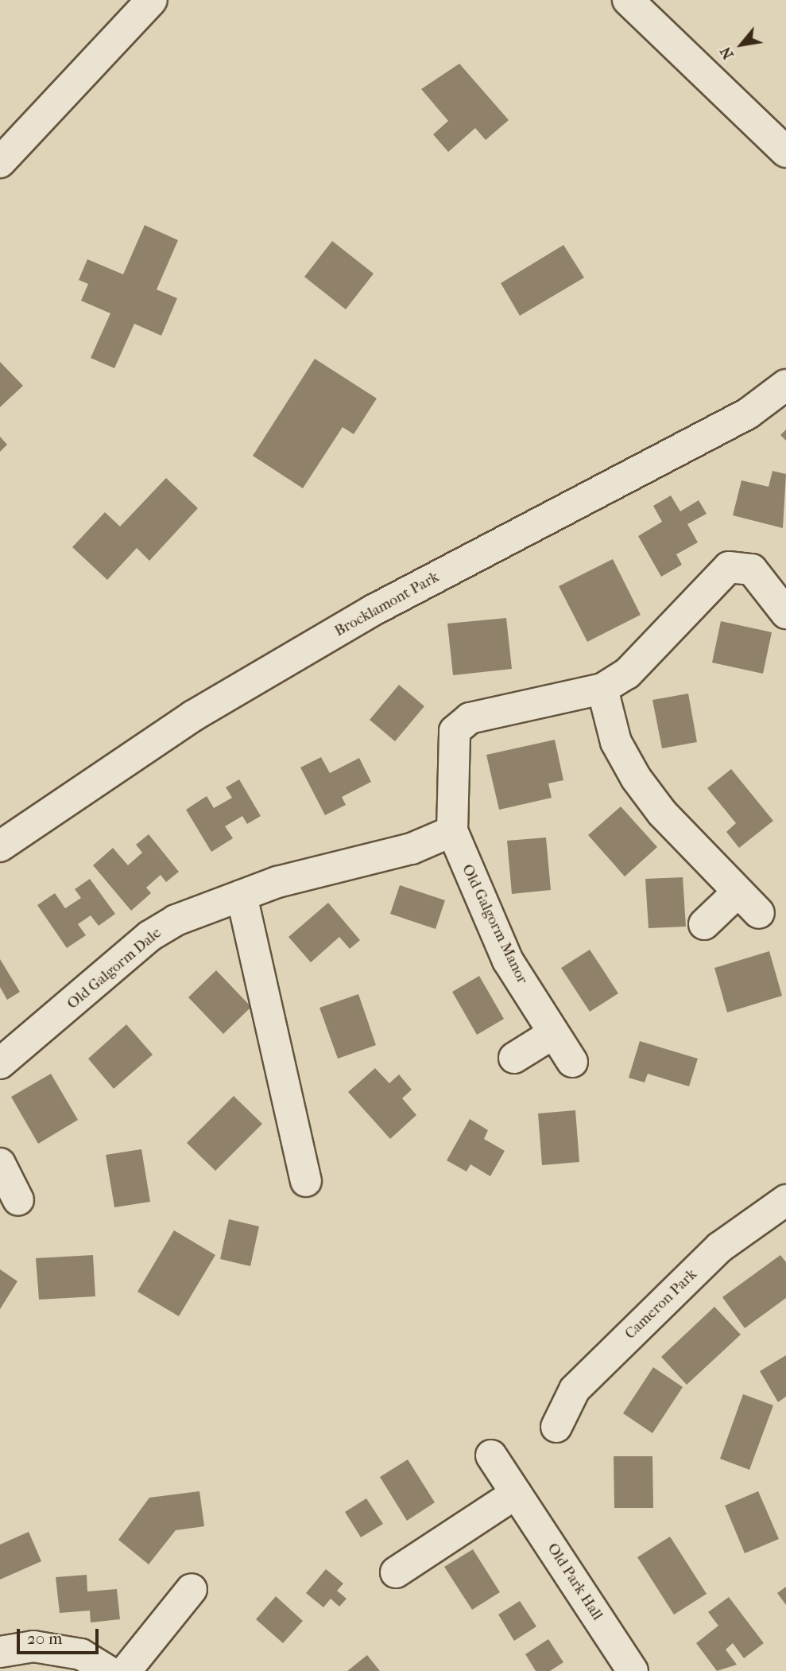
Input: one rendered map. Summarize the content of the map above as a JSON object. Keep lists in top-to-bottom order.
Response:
{
  "streets": {
    "street": [
      "Brocklamont Park",
      "Old Galgorm Manor",
      "Old Galgorm Dale",
      "Cameron Park",
      "Old Park Hall"
    ]
  },
  "crossings": [
    ["Old Galgorm Manor", "Old Galgorm Dale"]
  ],
  "scale_bar": "20 m",
  "north": "bottom left"
}
